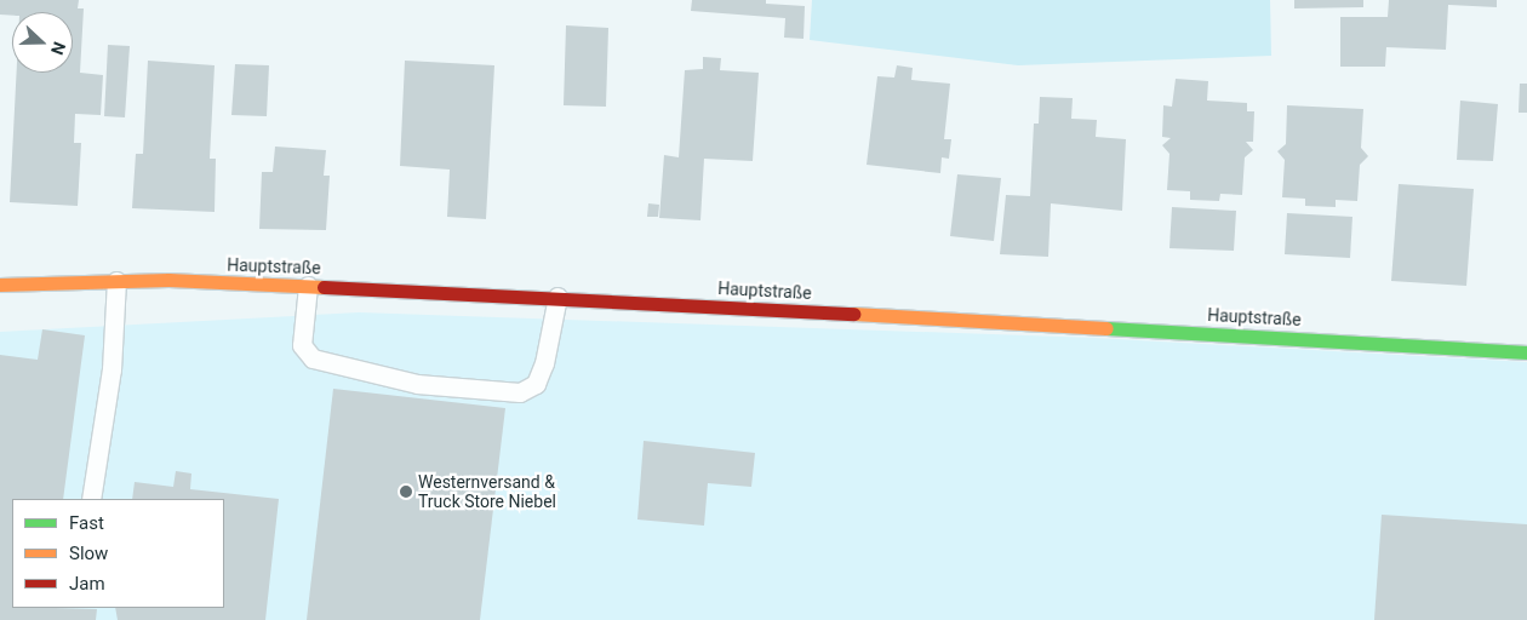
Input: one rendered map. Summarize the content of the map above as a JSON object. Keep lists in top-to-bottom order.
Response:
{
  "streets": {
    "main road": ["Hauptstraße"]
  },
  "places": ["Westernversand & Truck Store Niebel"],
  "legend": ["Fast", "Slow", "Jam"],
  "north": "right"
}
